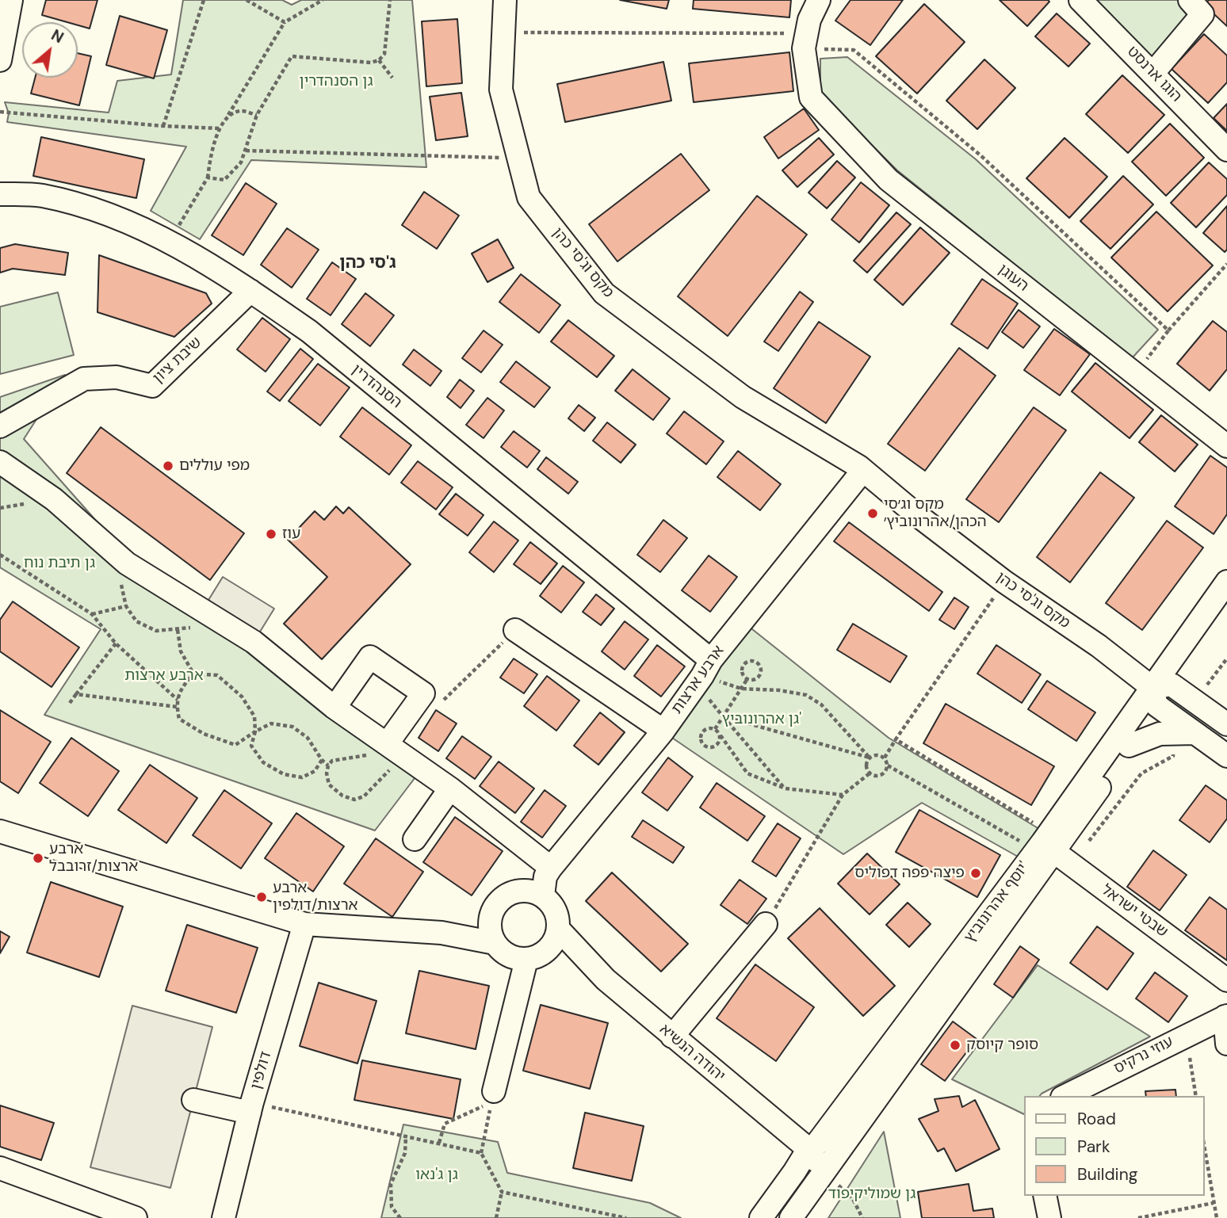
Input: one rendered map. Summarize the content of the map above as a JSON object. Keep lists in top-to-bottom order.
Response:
{
  "streets": {
    "street": [
      "הוגו ארנסט",
      "מקס וג'סי כהן",
      "העוגן",
      "שיבת ציון",
      "הסנהדרין",
      "ארבע ארצות",
      "יוסף אהרונוביץ'",
      "שבטי ישראל",
      "יהודה הנשיא",
      "עוזי נרקיס",
      "דולפין"
    ]
  },
  "crossings": [
    ["מקס וג'סי כהן", "ארבע ארצות"],
    ["מקס וג'סי כהן", "יוסף אהרונוביץ'"],
    ["שיבת ציון", "הסנהדרין"],
    ["הסנהדרין", "ארבע ארצות"],
    ["ארבע ארצות", "יהודה הנשיא"],
    ["יוסף אהרונוביץ'", "שבטי ישראל"],
    ["יוסף אהרונוביץ'", "יהודה הנשיא"]
  ],
  "districts": ["ג'סי כהן"],
  "parks": [
    "גן הסנהדרין",
    "גן תיבת נוח",
    "ארבע ארצות",
    "גן אהרונוביץ'",
    "גן ג'נאו",
    "גן שמוליקיפוד"
  ],
  "places": [
    "מפי עוללים",
    "מקס וג׳סי הכהן/אהרונוביץ׳",
    "עוז",
    "ארבע ארצות/זרובבל",
    "פיצה פפה דפוליס",
    "ארבע ארצות/דולפין",
    "סופר קיוסק"
  ],
  "legend": ["Road", "Park", "Building"],
  "north": "top right"
}
